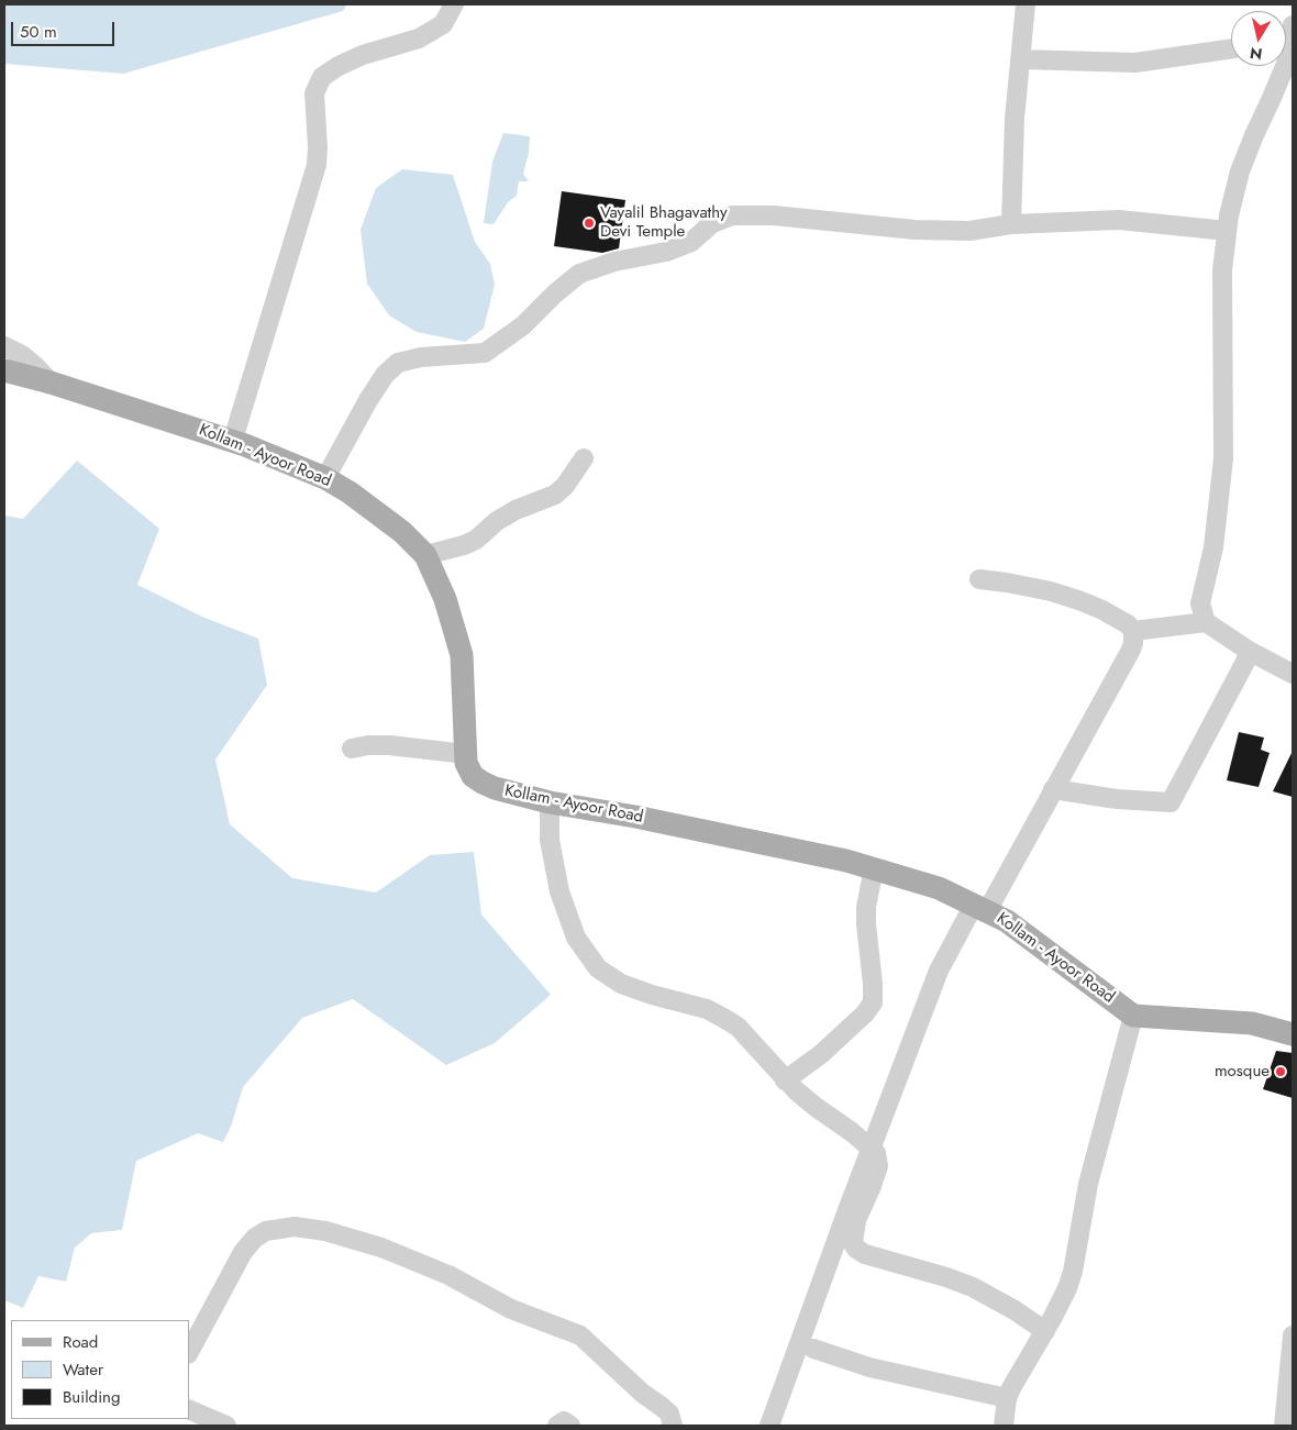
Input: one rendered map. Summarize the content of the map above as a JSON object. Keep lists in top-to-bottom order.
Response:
{
  "streets": {
    "main road": ["Kollam - Ayoor Road"]
  },
  "places": ["Vayalil Bhagavathy Devi Temple", "mosque"],
  "legend": ["Road", "Water", "Building"],
  "scale_bar": "50 m",
  "north": "bottom"
}
